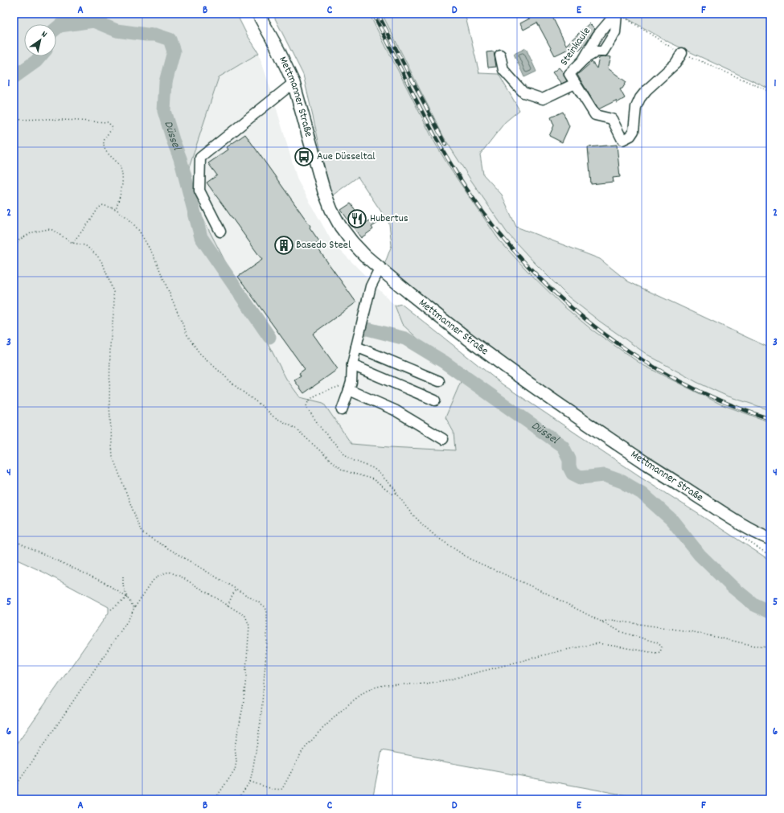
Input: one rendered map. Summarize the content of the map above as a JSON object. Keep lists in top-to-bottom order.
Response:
{
  "streets": {
    "main road": ["Mettmanner Straße"],
    "lane": ["Steinkaule"]
  },
  "water": ["Düssel"],
  "places": {
    "bus stop": ["Aue Düsseltal"],
    "restaurant": ["Hubertus"],
    "building": ["Basedo Steel"]
  },
  "north": "top right",
  "grid": {
    "columns": [
      "A",
      "B",
      "C",
      "D",
      "E",
      "F"
    ],
    "rows": [
      "1",
      "2",
      "3",
      "4",
      "5",
      "6"
    ]
  }
}
